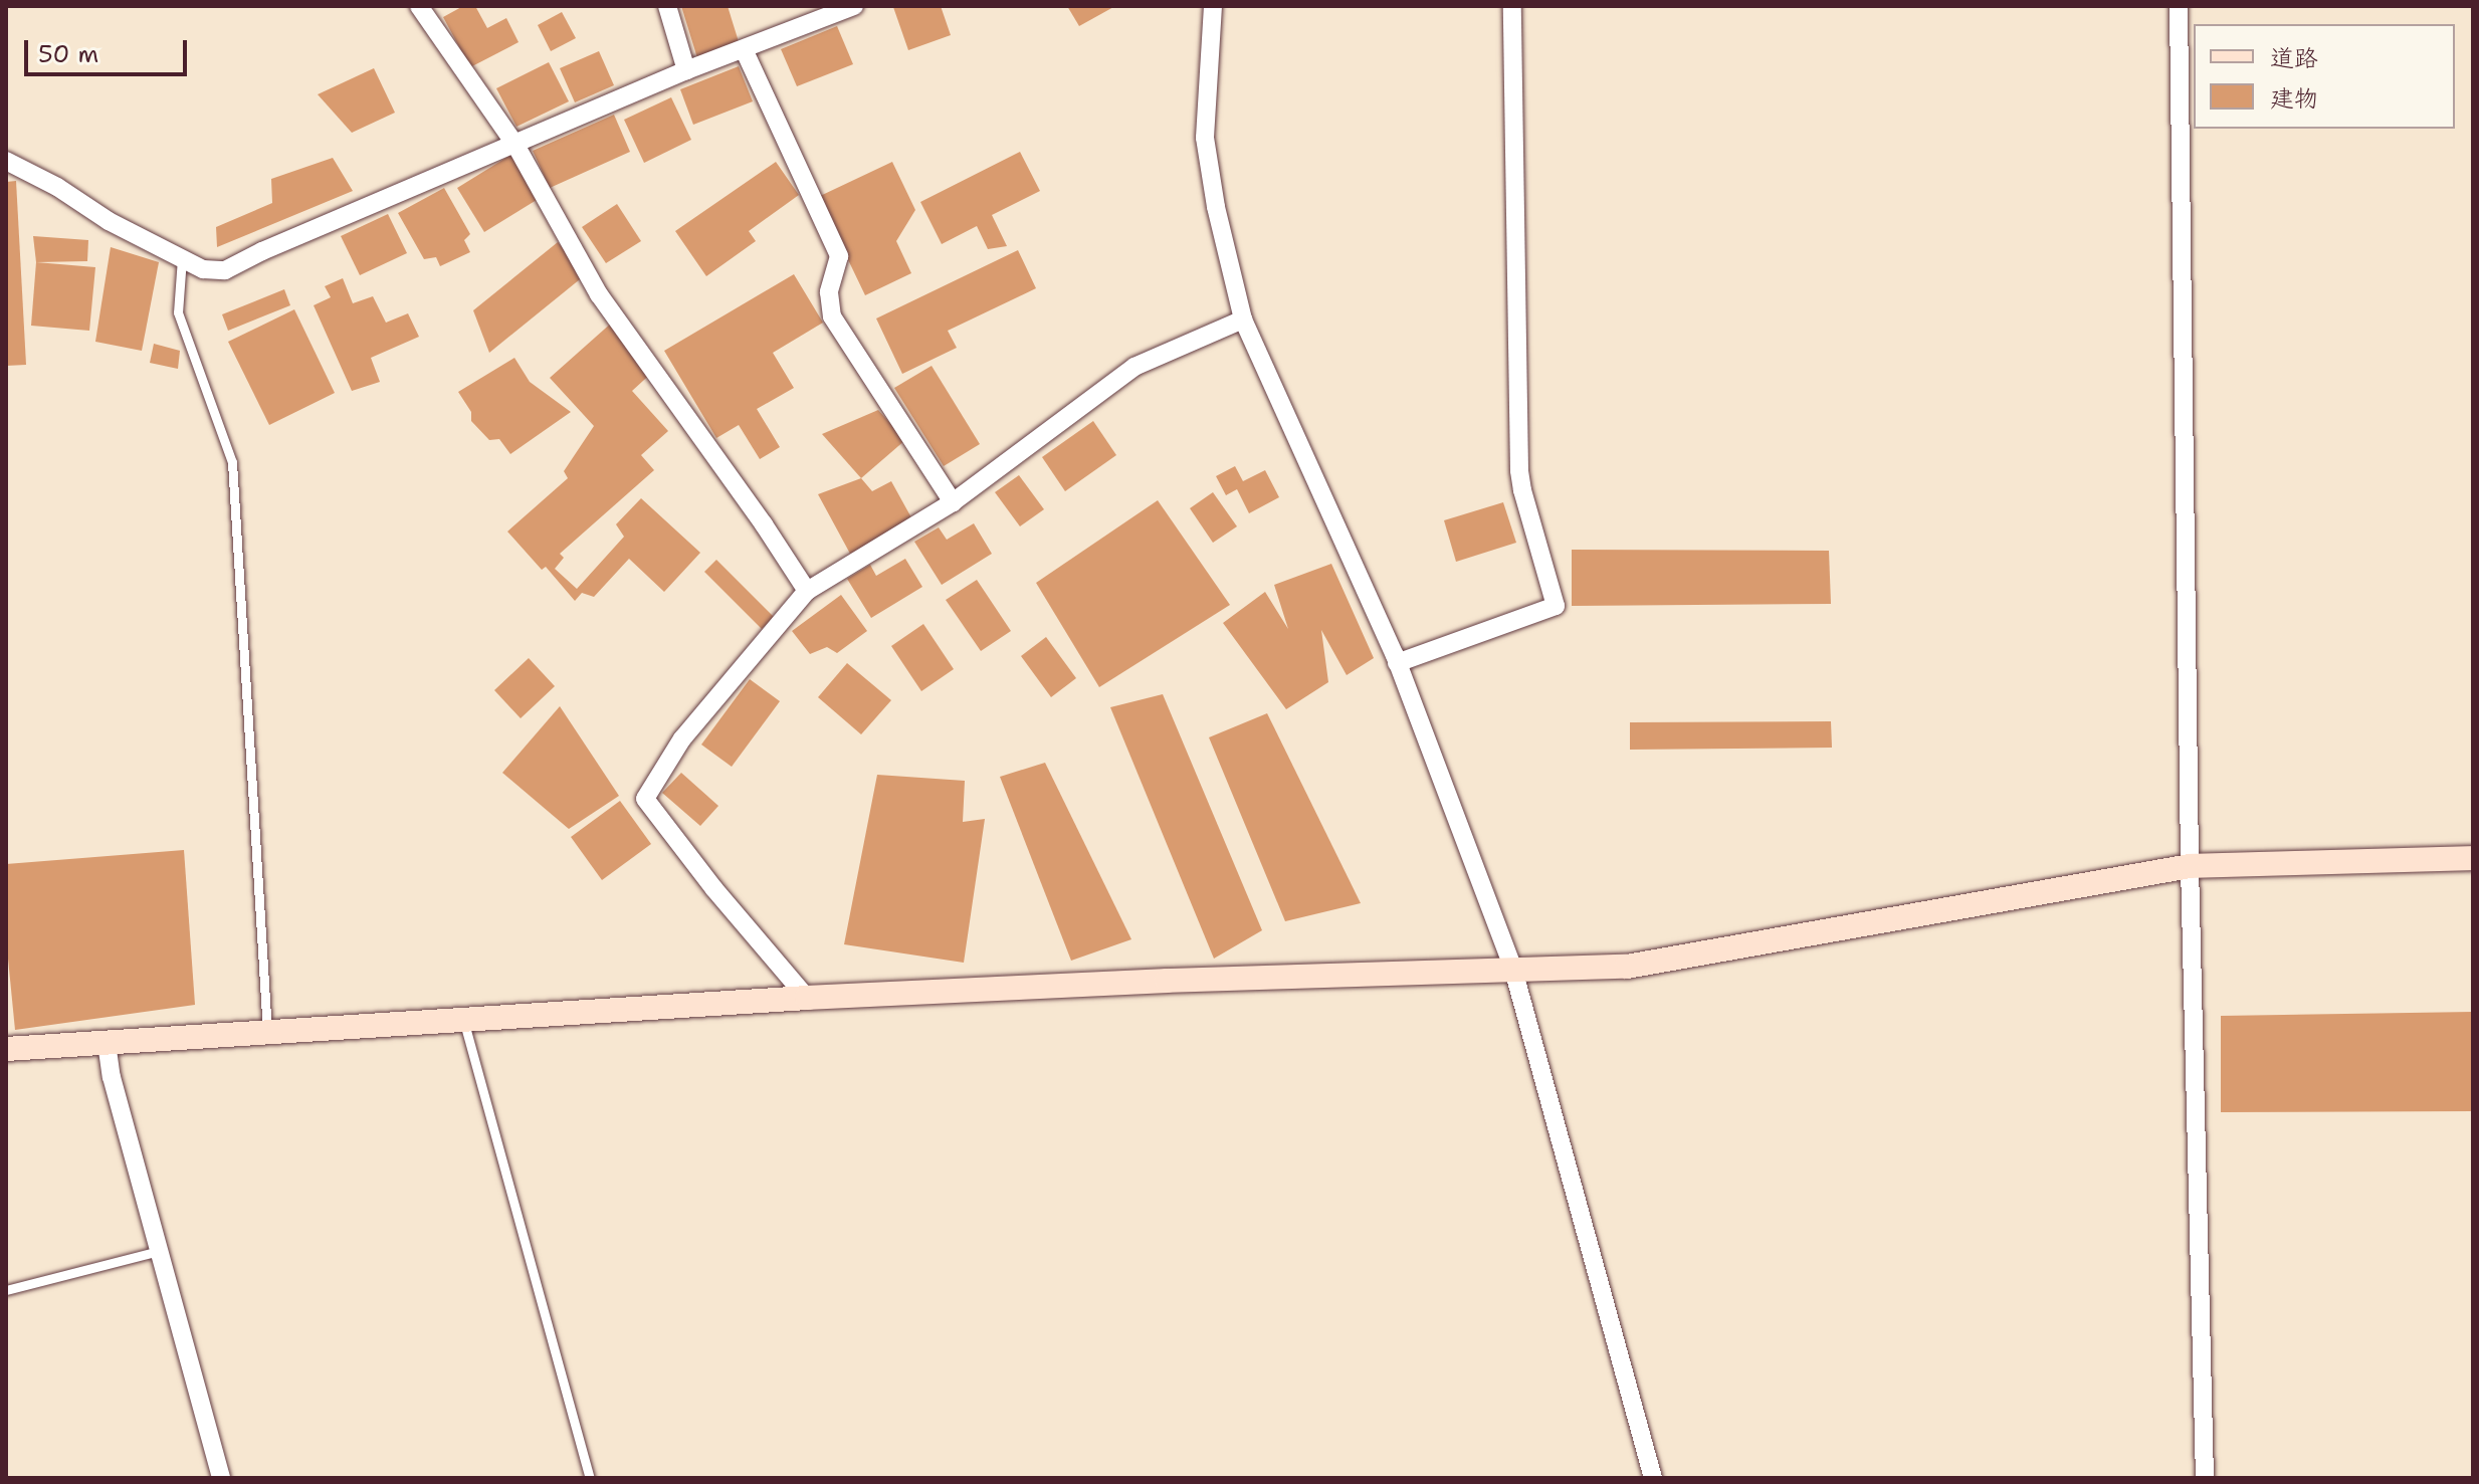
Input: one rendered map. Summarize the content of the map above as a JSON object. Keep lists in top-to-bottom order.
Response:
{
  "legend": ["道路", "建物"],
  "scale_bar": "50 m"
}
